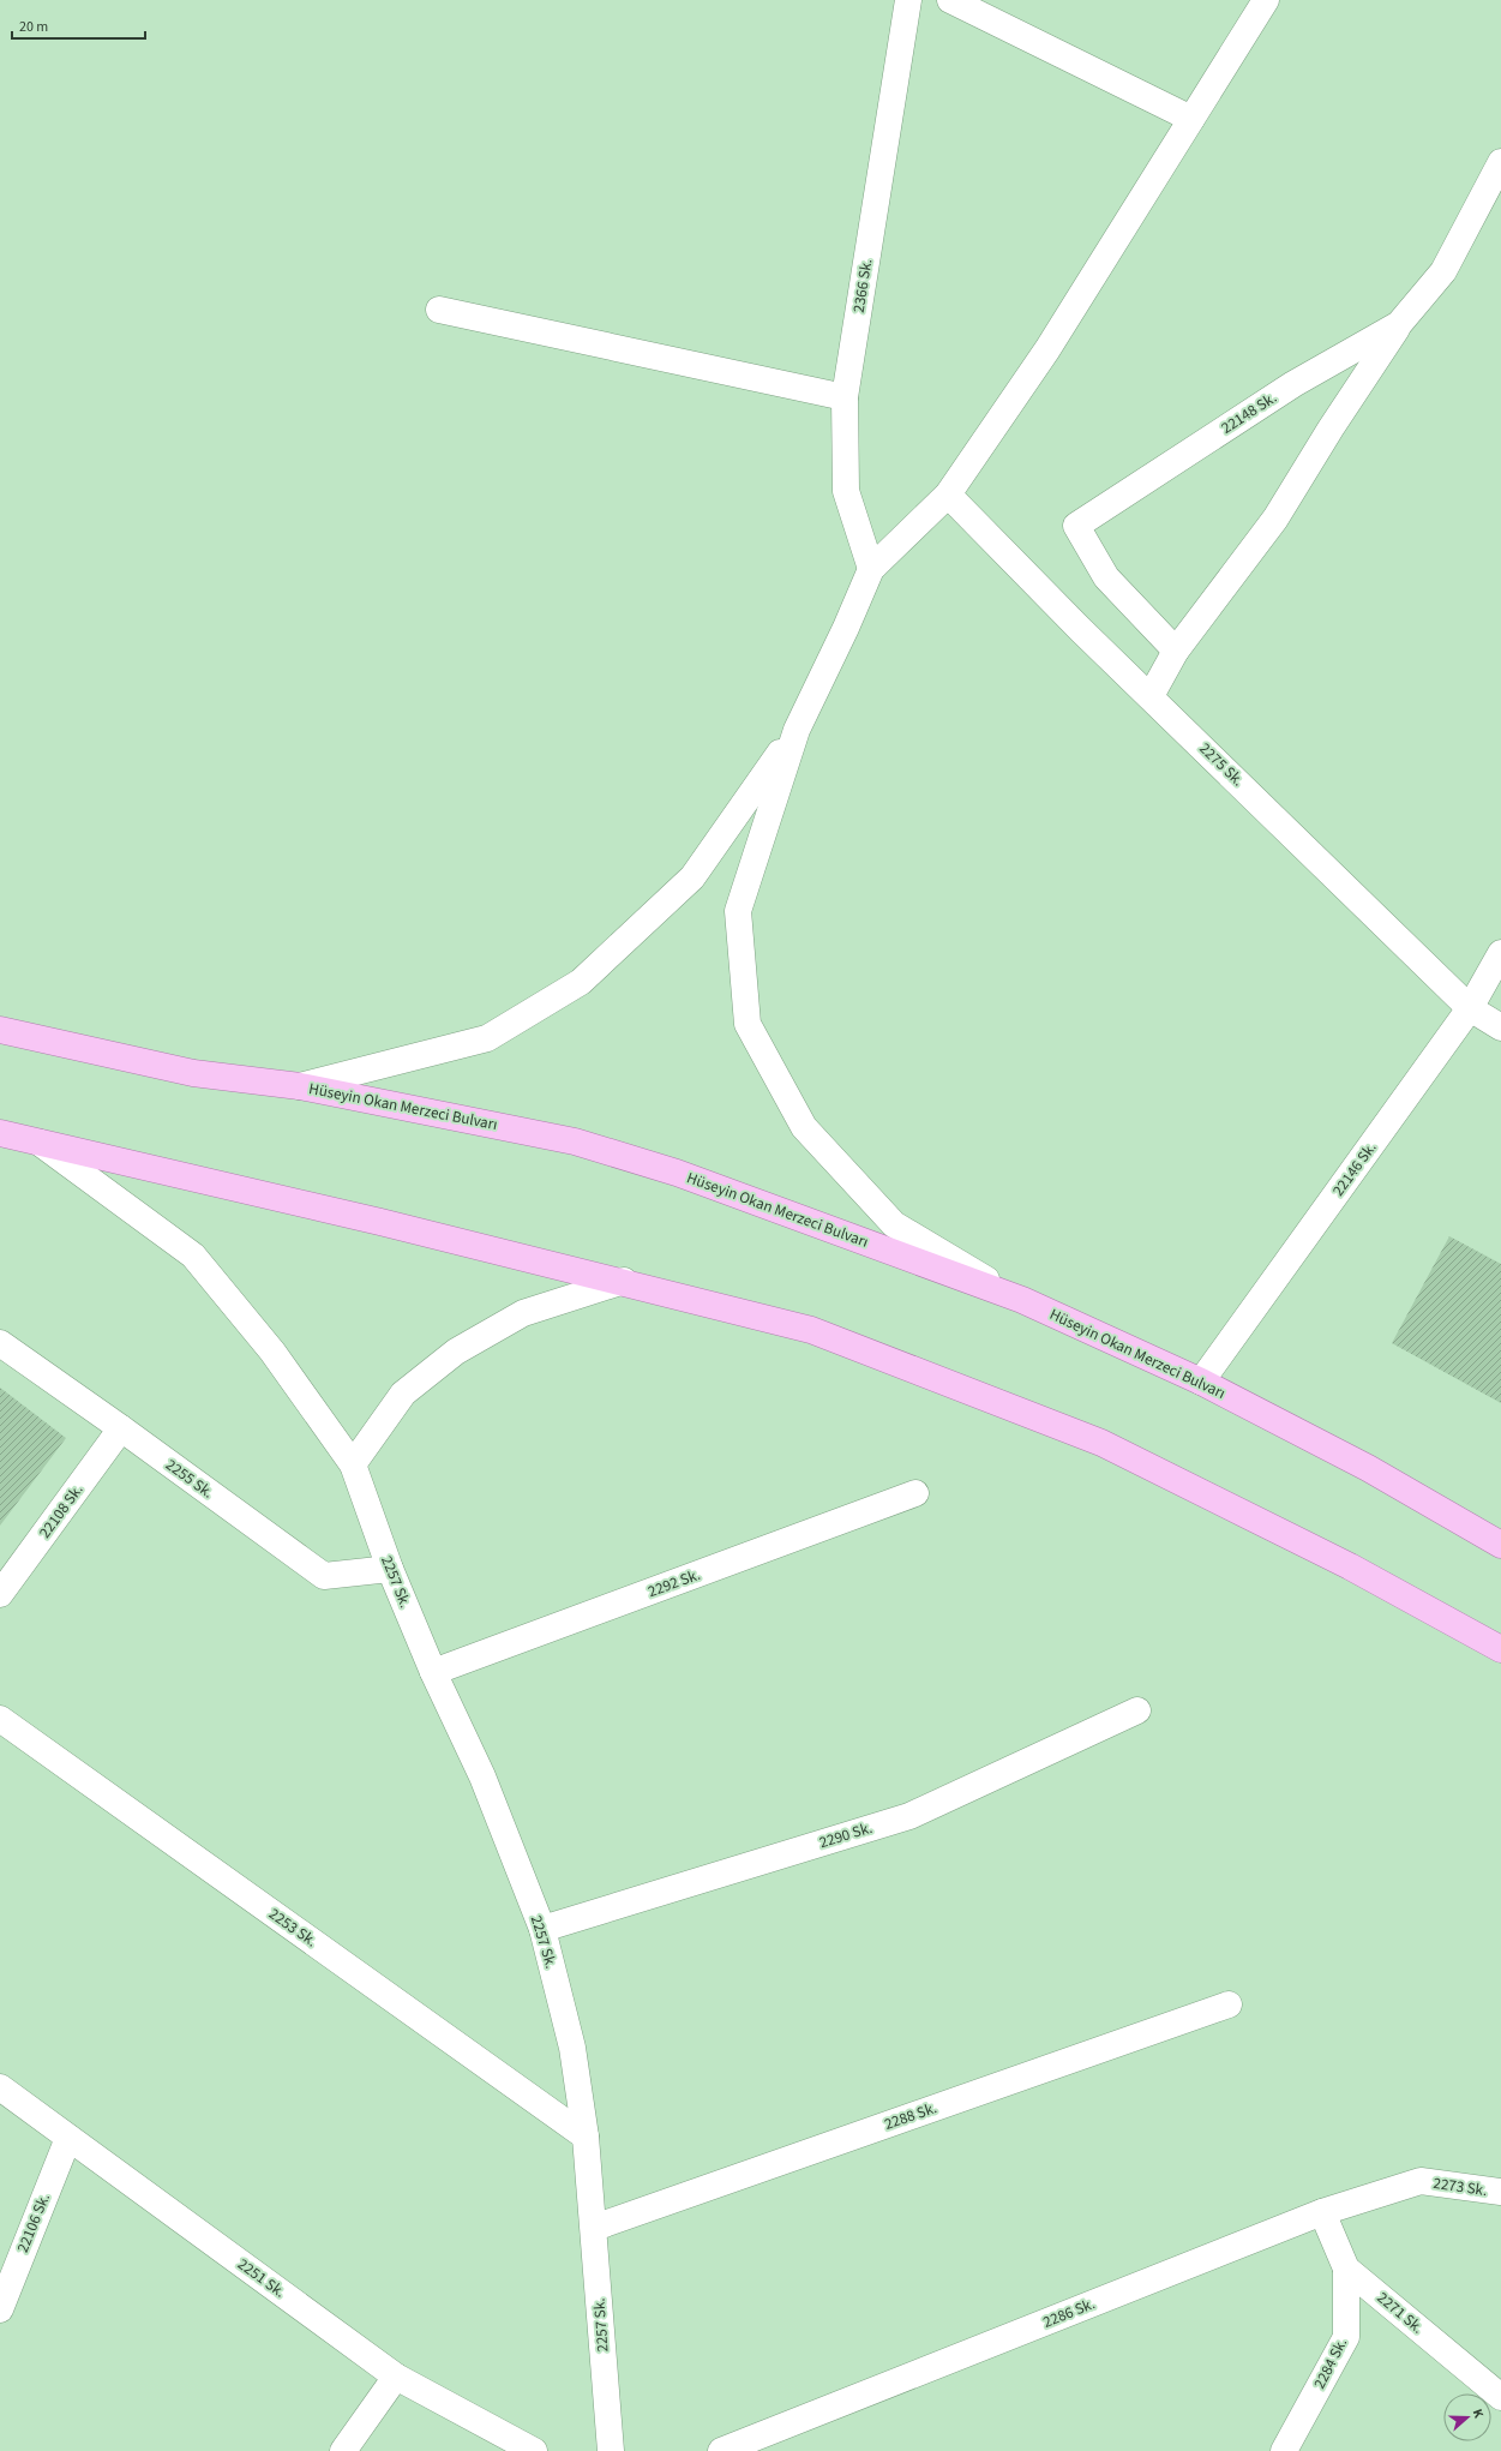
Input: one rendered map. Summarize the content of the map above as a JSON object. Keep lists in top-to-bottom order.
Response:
{
  "streets": {
    "main road": ["Hüseyin Okan Merzeci Bulvarı"],
    "street": [
      "2366 Sk.",
      "22148 Sk.",
      "2275 Sk.",
      "22146 Sk.",
      "2255 Sk.",
      "22108 Sk.",
      "2257 Sk.",
      "2292 Sk.",
      "2290 Sk.",
      "2253 Sk.",
      "2288 Sk.",
      "2273 Sk.",
      "22106 Sk.",
      "2251 Sk.",
      "2286 Sk.",
      "2271 Sk.",
      "2284 Sk."
    ]
  },
  "crossings": [
    ["2275 Sk.", "22146 Sk."],
    ["Hüseyin Okan Merzeci Bulvarı", "22146 Sk."],
    ["2255 Sk.", "22108 Sk."],
    ["2255 Sk.", "2257 Sk."],
    ["2257 Sk.", "2292 Sk."],
    ["2257 Sk.", "2290 Sk."],
    ["2257 Sk.", "2253 Sk."],
    ["2257 Sk.", "2288 Sk."],
    ["2273 Sk.", "2286 Sk."],
    ["22106 Sk.", "2251 Sk."],
    ["2286 Sk.", "2271 Sk."],
    ["2271 Sk.", "2284 Sk."]
  ],
  "scale_bar": "20 m",
  "north": "right"
}
